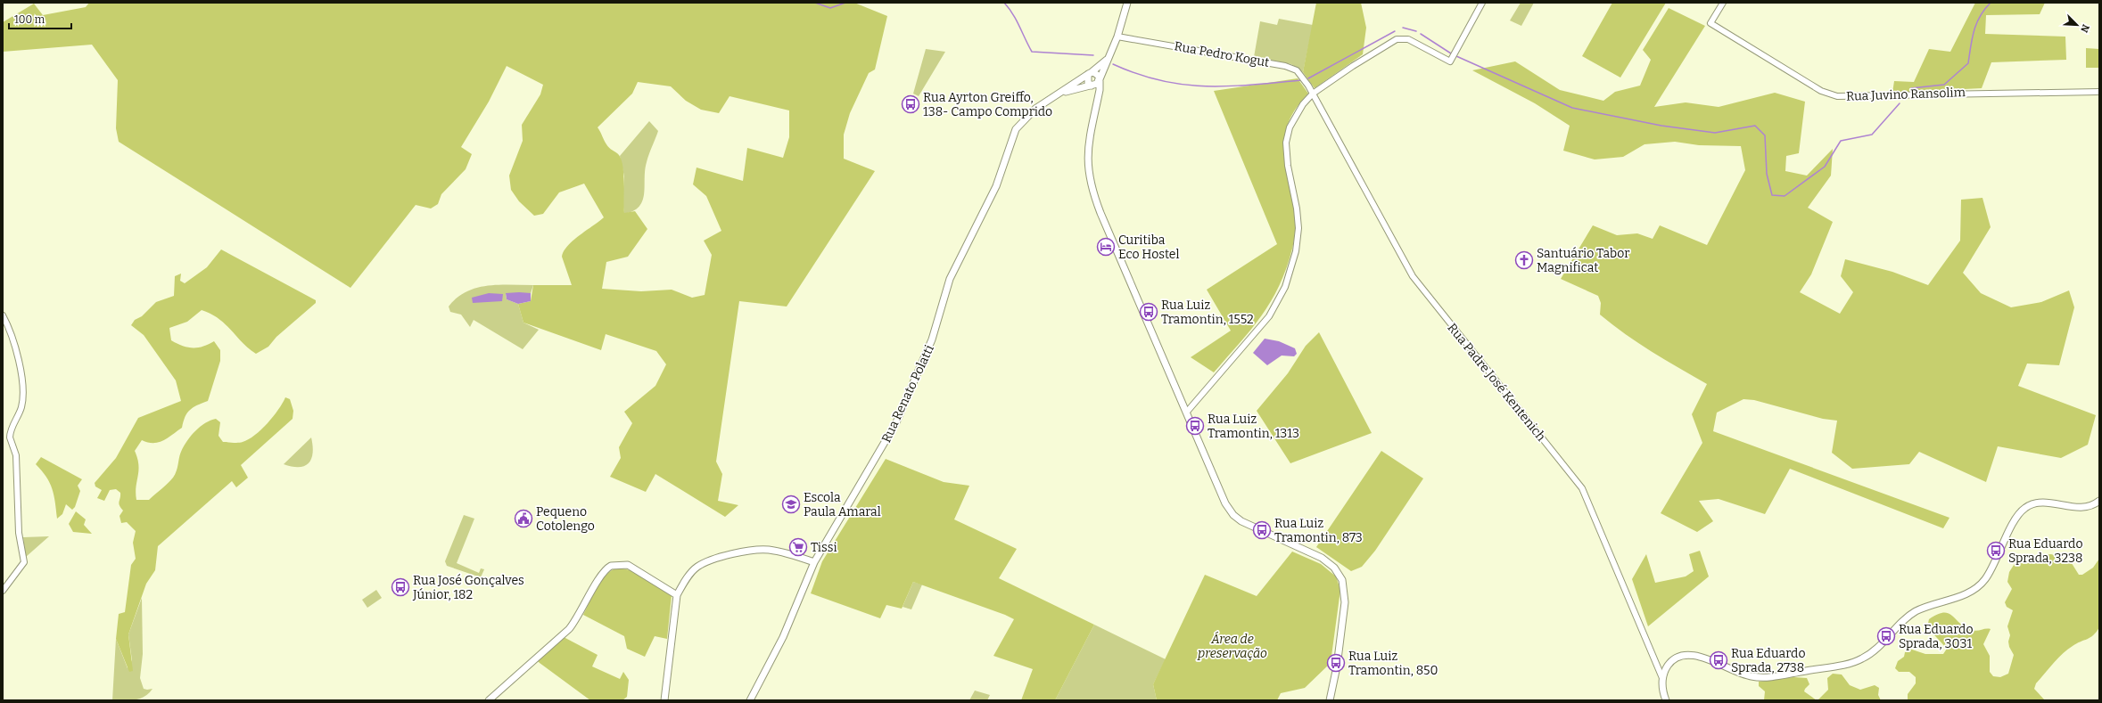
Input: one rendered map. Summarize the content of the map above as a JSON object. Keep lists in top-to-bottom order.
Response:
{
  "streets": {
    "main road": ["Rua Renato Polatti"],
    "street": ["Rua Pedro Kogut", "Rua Juvino Ransolim", "Rua Padre José Kentenich"]
  },
  "crossings": [
    ["Rua Pedro Kogut", "Rua Padre José Kentenich"]
  ],
  "parks": ["Área de preservação"],
  "places": {
    "bus stop": [
      "Rua Ayrton Greiffo, 138- Campo Comprido",
      "Rua Luiz Tramontin, 1552",
      "Rua Luiz Tramontin, 1313",
      "Rua Luiz Tramontin, 873",
      "Rua Eduardo Sprada, 3238",
      "Rua José Gonçalves Júnior, 182",
      "Rua Eduardo Sprada, 3031",
      "Rua Eduardo Sprada, 2738",
      "Rua Luiz Tramontin, 850"
    ],
    "hotel": ["Curitiba Eco Hostel"],
    "church": ["Santuário Tabor Magnificat"],
    "school or university": ["Escola Paula Amaral"],
    "public building": ["Pequeno Cotolengo"],
    "supermarket": ["Tissi"]
  },
  "scale_bar": "100 m",
  "north": "bottom right"
}
